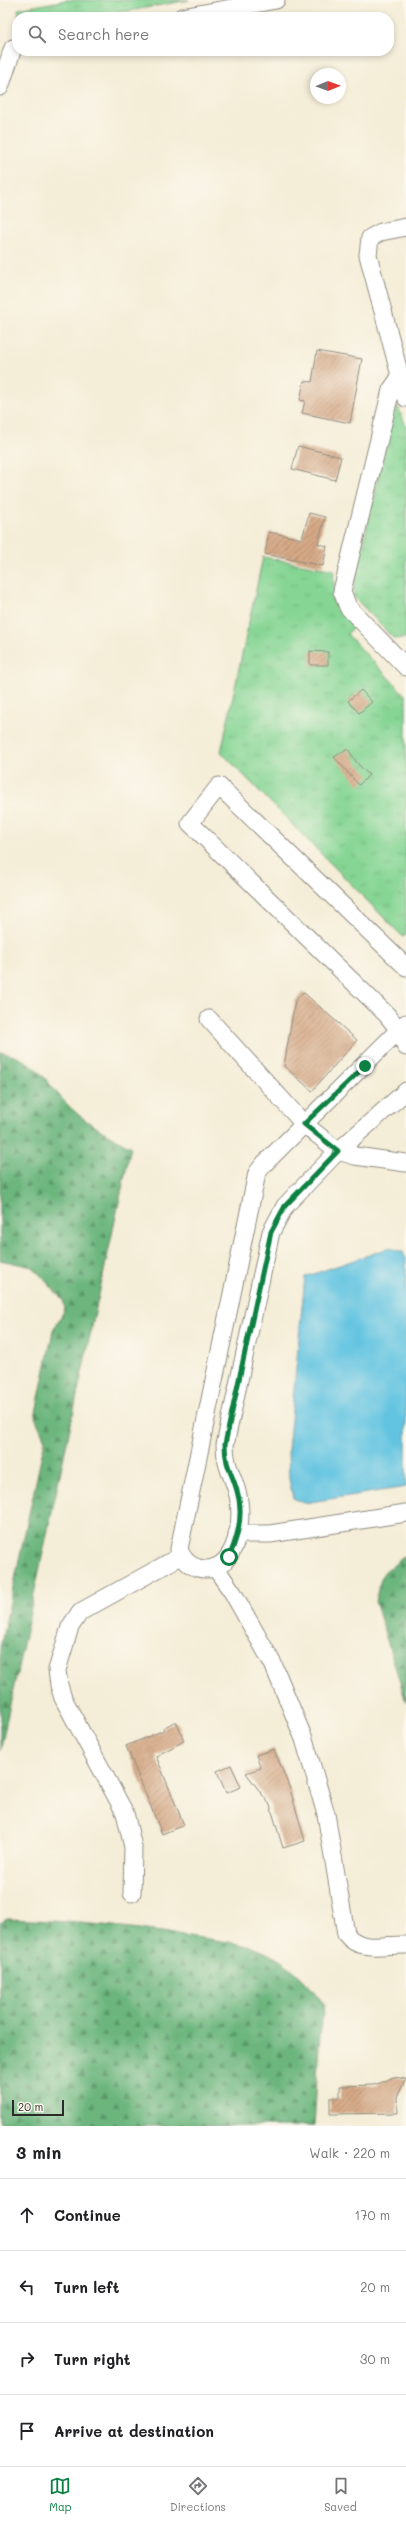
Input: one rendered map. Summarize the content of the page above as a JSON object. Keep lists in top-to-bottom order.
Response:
{
  "scale_bar": "20 m",
  "north": "right",
  "page": {
    "search": "Search here",
    "scale": "20 m",
    "heading": ["3 min", "Walk · 220 m"],
    "list": [
      ["Continue", "170 m"],
      ["Turn left", "20 m"],
      ["Turn right", "30 m"],
      "Arrive at destination"
    ],
    "nav": ["Map", "Directions", "Saved"]
  }
}
